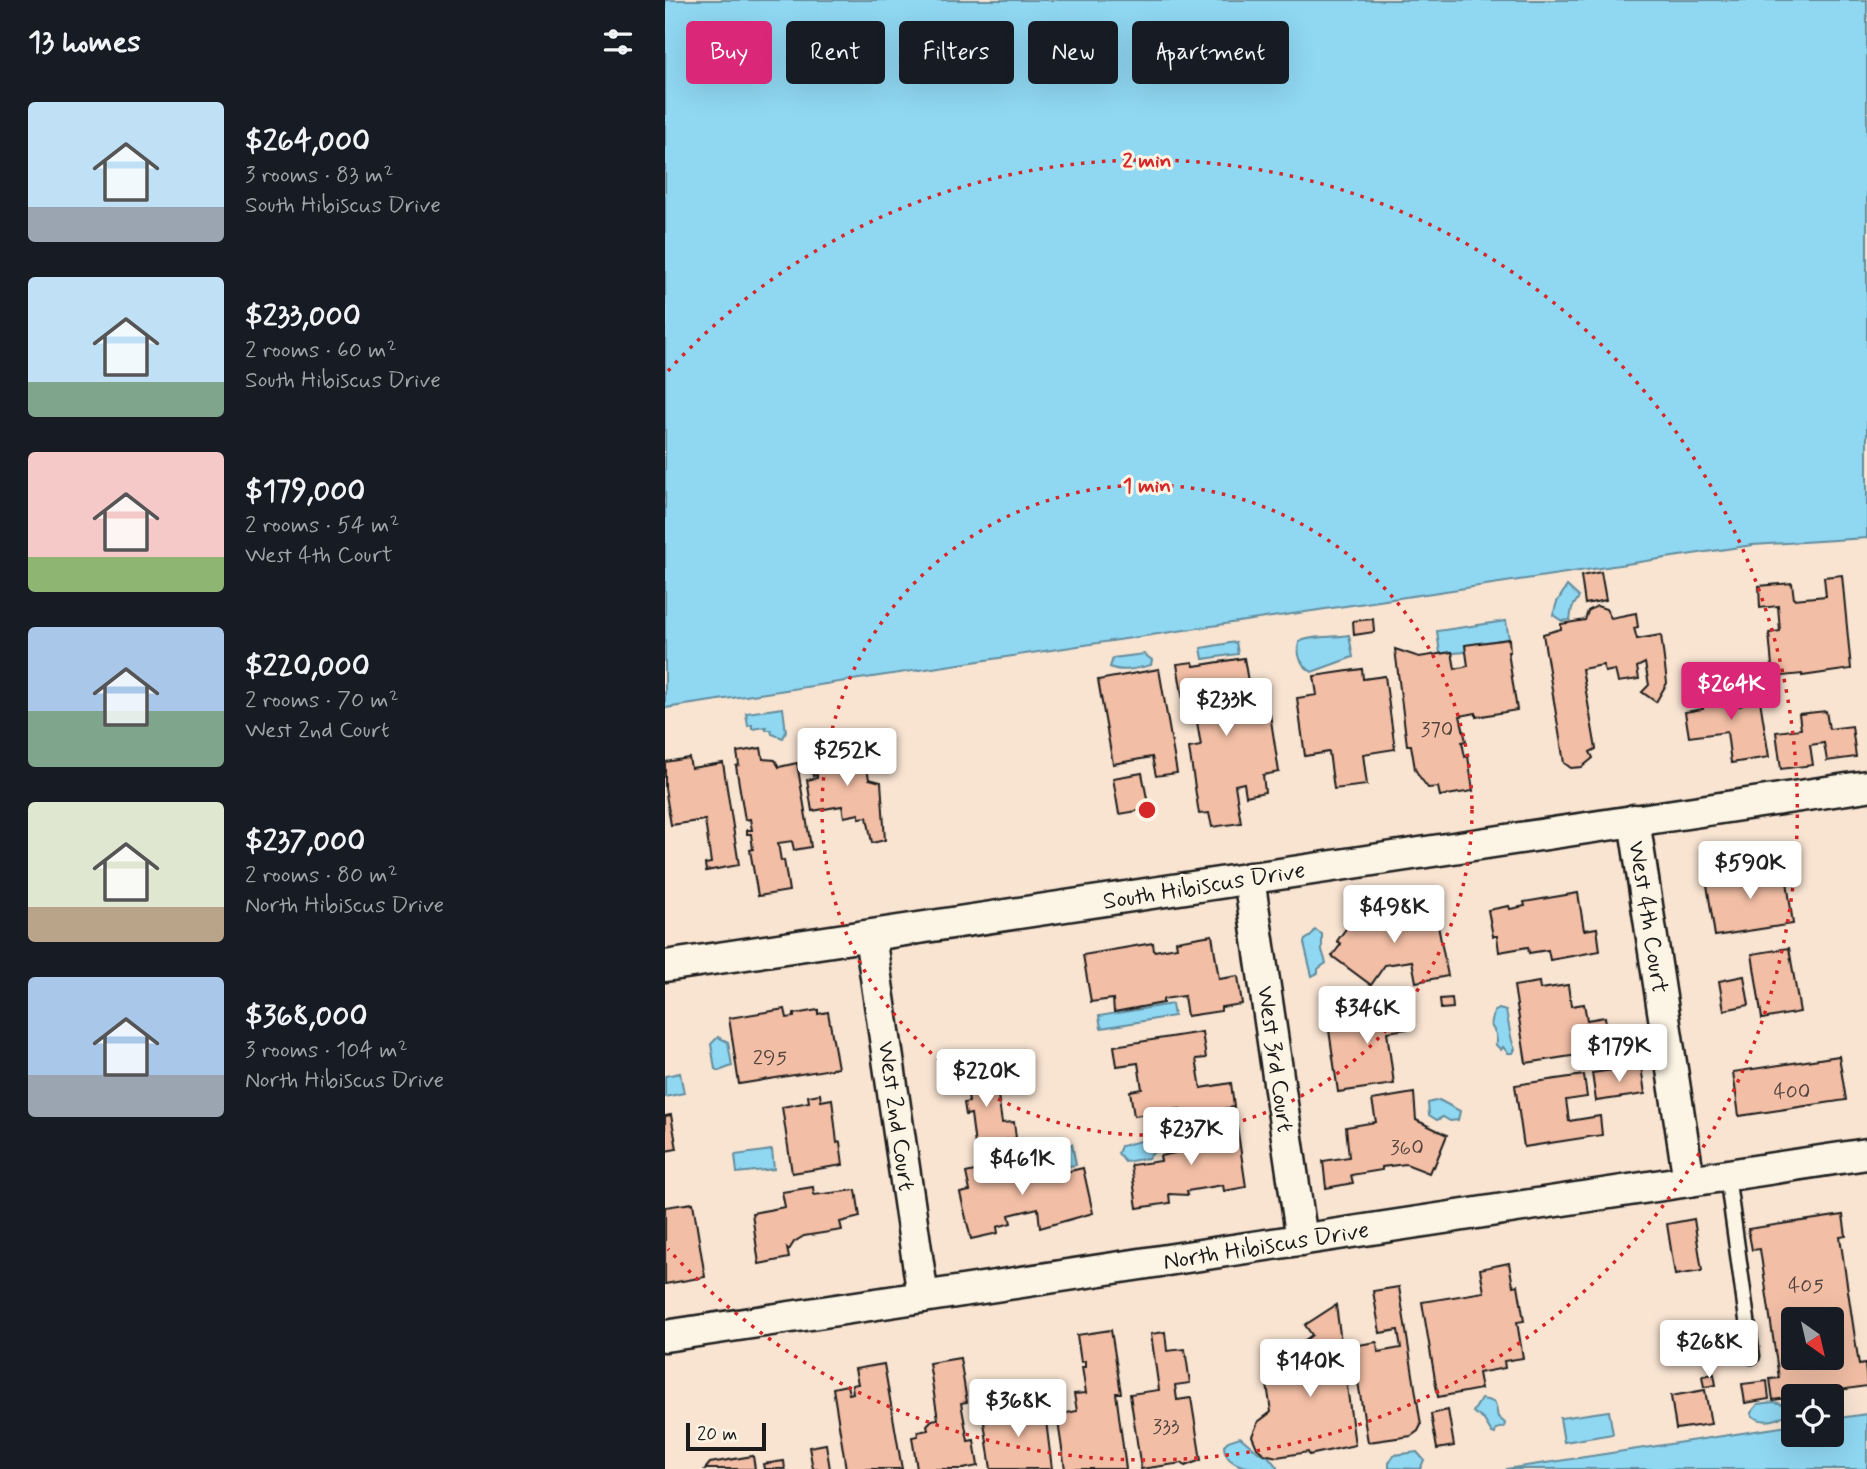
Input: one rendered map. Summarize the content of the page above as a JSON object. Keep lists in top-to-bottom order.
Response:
{
  "streets": {
    "street": [
      "South Hibiscus Drive",
      "West 4th Court",
      "West 3rd Court",
      "West 2nd Court",
      "North Hibiscus Drive"
    ]
  },
  "crossings": [
    ["South Hibiscus Drive", "West 4th Court"],
    ["South Hibiscus Drive", "West 3rd Court"],
    ["South Hibiscus Drive", "West 2nd Court"],
    ["West 4th Court", "North Hibiscus Drive"],
    ["West 3rd Court", "North Hibiscus Drive"],
    ["West 2nd Court", "North Hibiscus Drive"]
  ],
  "house_numbers": [
    "370",
    "295",
    "400",
    "360",
    "405",
    "333"
  ],
  "scale_bar": "20 m",
  "north": "bottom right",
  "page": {
    "heading": "13 homes",
    "chip": [
      "Buy",
      "Rent",
      "Filters",
      "New",
      "Apartment"
    ],
    "list": [
      {
        "name": "$264,000",
        "note": "3 rooms · 83 m² · South Hibiscus Drive"
      },
      {
        "name": "$233,000",
        "note": "2 rooms · 60 m² · South Hibiscus Drive"
      },
      {
        "name": "$179,000",
        "note": "2 rooms · 54 m² · West 4th Court"
      },
      {
        "name": "$220,000",
        "note": "2 rooms · 70 m² · West 2nd Court"
      },
      {
        "name": "$237,000",
        "note": "2 rooms · 80 m² · North Hibiscus Drive"
      },
      {
        "name": "$368,000",
        "note": "3 rooms · 104 m² · North Hibiscus Drive"
      }
    ],
    "price": [
      "$264K",
      "$233K",
      "$252K",
      "$590K",
      "$498K",
      "$346K",
      "$179K",
      "$220K",
      "$237K",
      "$461K",
      "$268K",
      "$140K",
      "$368K"
    ],
    "scale": "20 m"
  },
  "rings": ["2 min", "1 min"]
}
